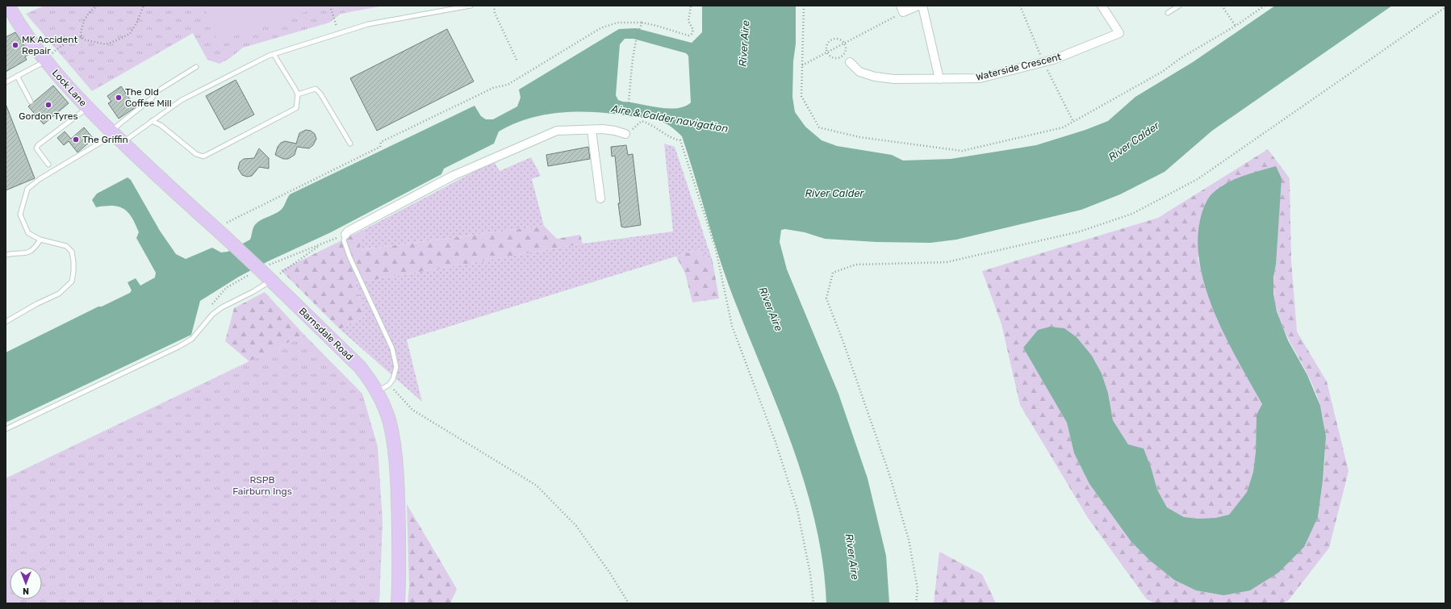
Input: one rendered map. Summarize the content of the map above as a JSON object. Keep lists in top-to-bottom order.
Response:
{
  "streets": {
    "main road": ["Lock Lane", "Barnsdale Road"],
    "street": ["Waterside Crescent"]
  },
  "crossings": [
    ["Lock Lane", "Barnsdale Road"]
  ],
  "water": ["River Aire", "Aire & Calder navigation", "River Calder"],
  "parks": ["RSPB Fairburn Ings"],
  "places": [
    "MK Accident Repair",
    "The Old Coffee Mill",
    "Gordon Tyres",
    "The Griffin"
  ],
  "north": "bottom"
}
